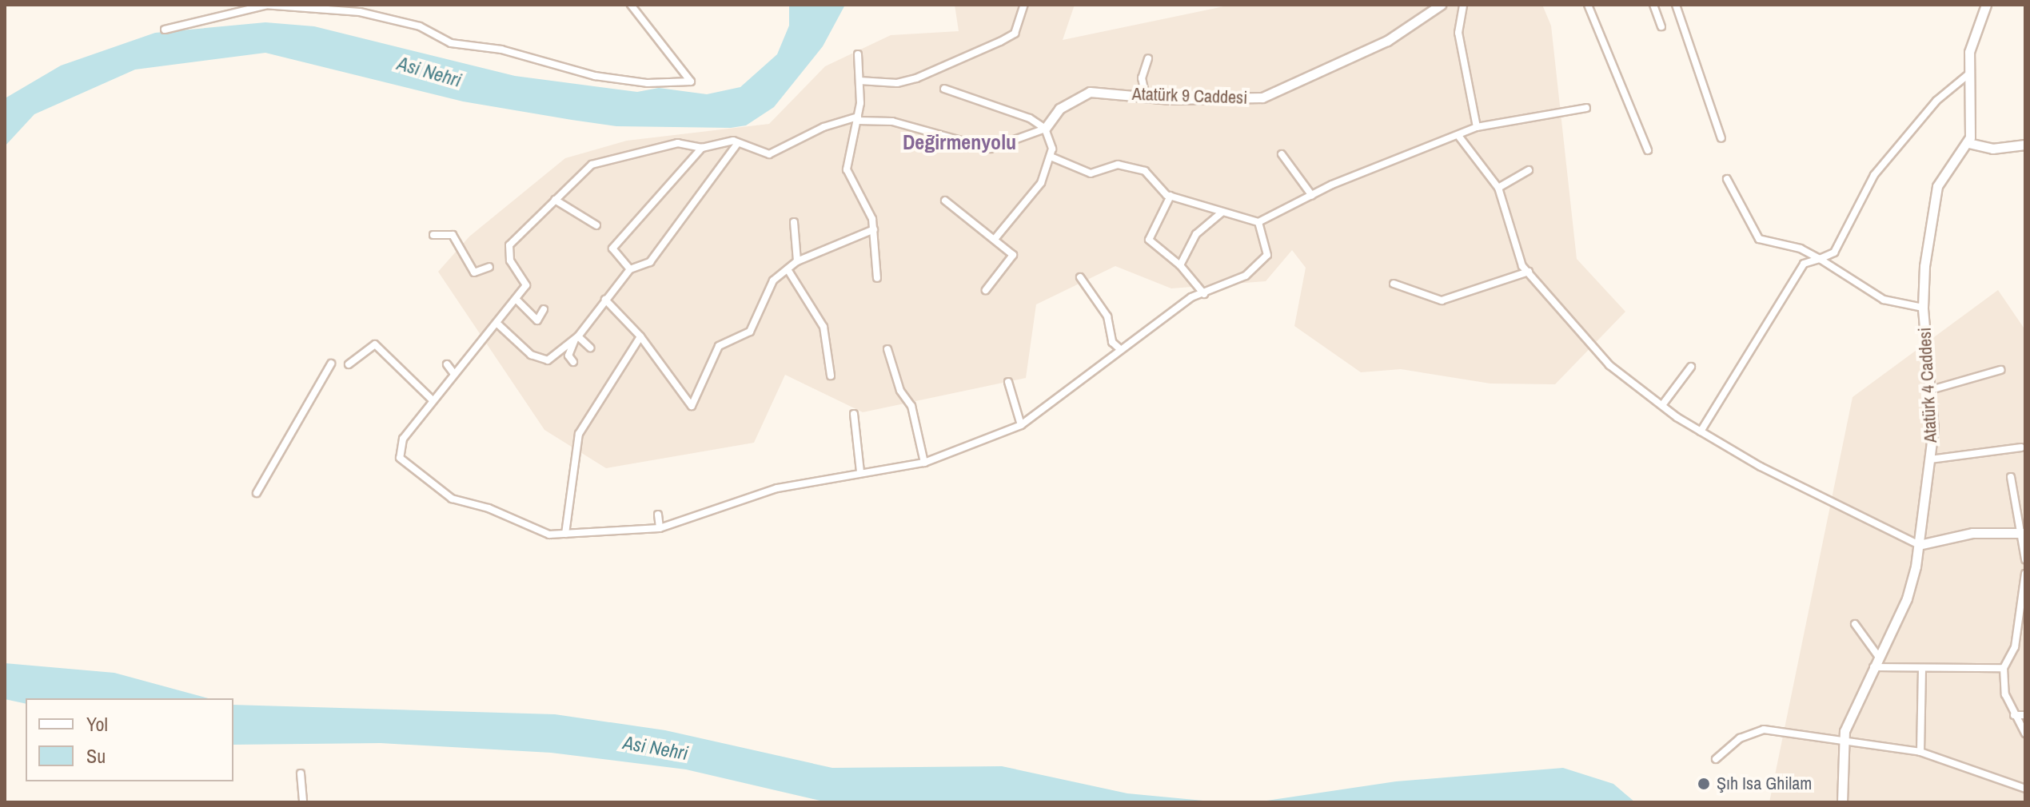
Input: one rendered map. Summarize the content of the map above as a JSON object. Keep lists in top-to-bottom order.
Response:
{
  "streets": {
    "street": ["Atatürk 9 Caddesi", "Atatürk 4 Caddesi"]
  },
  "districts": ["Değirmenyolu"],
  "water": ["Asi Nehri"],
  "places": ["Şıh Isa Ghilam"],
  "legend": ["Yol", "Su"]
}
